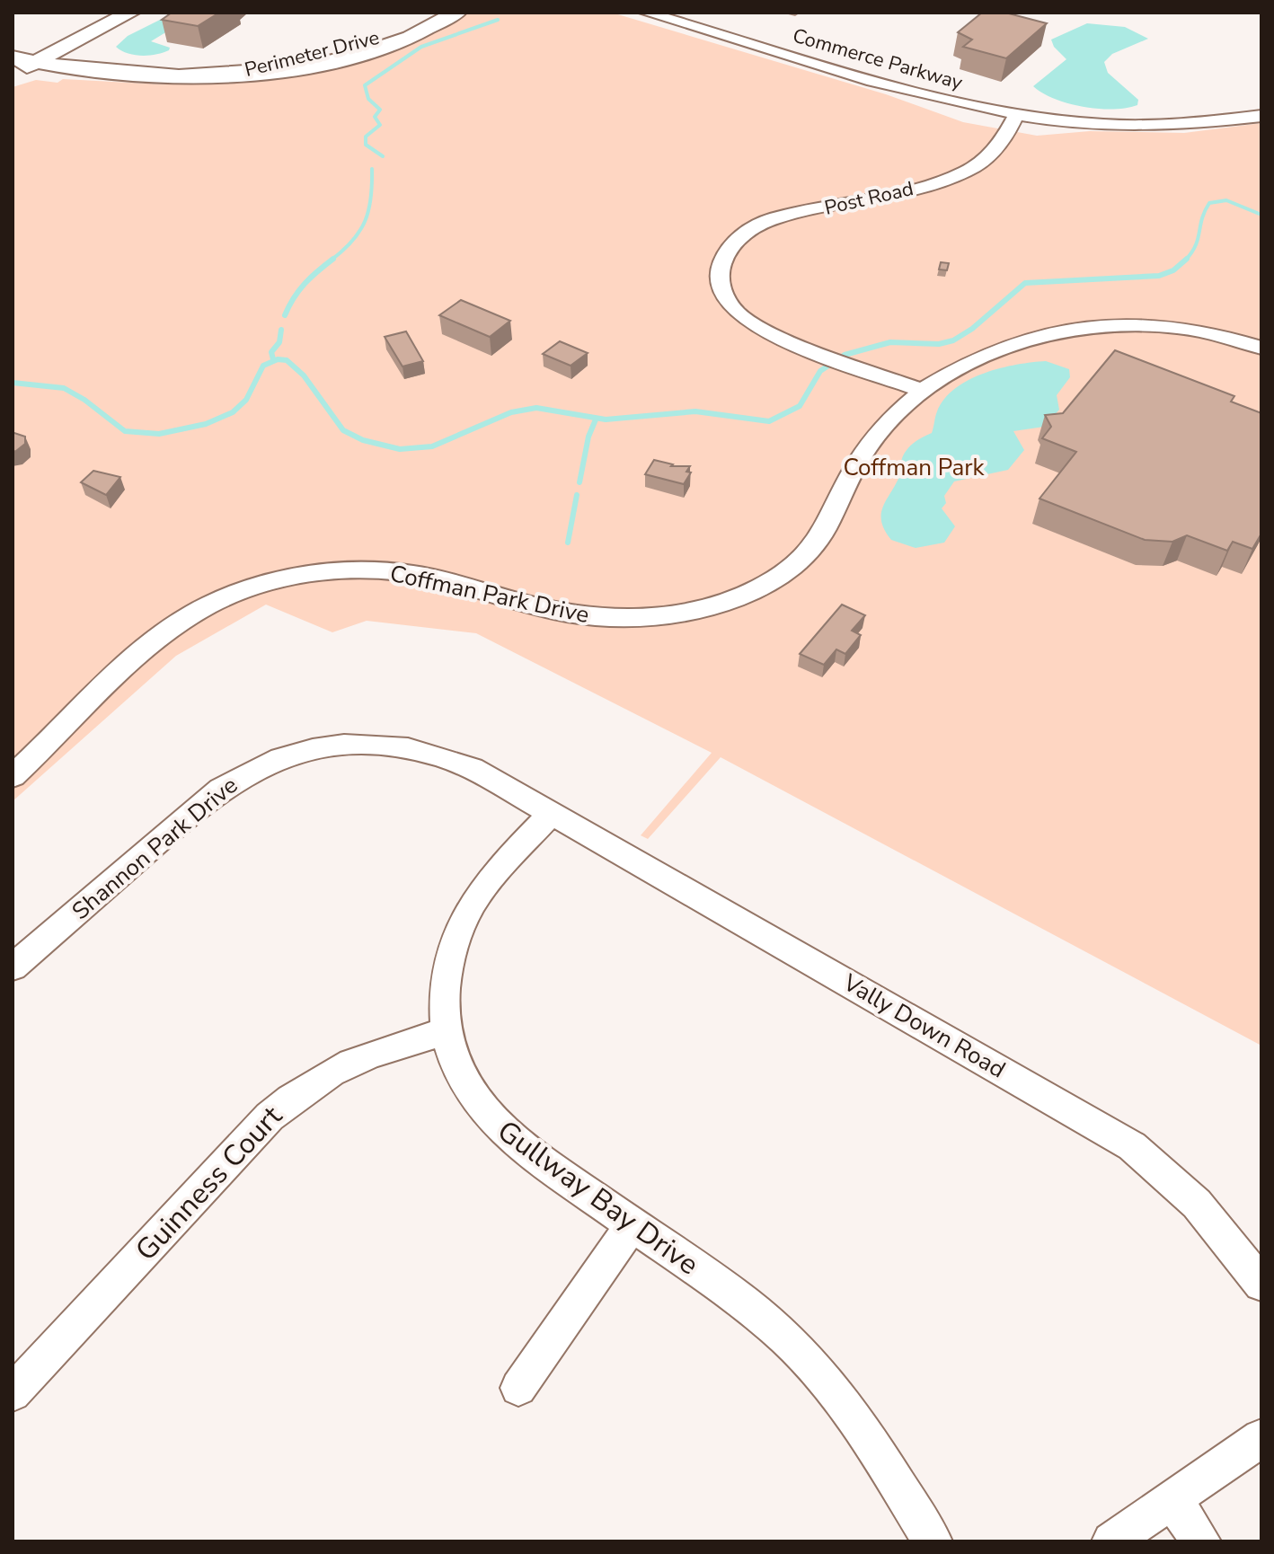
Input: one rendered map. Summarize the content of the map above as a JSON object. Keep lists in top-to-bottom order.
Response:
{
  "streets": {
    "main road": ["Perimeter Drive"],
    "street": [
      "Commerce Parkway",
      "Post Road",
      "Coffman Park Drive",
      "Shannon Park Drive",
      "Vally Down Road",
      "Guinness Court",
      "Gullway Bay Drive"
    ]
  },
  "crossings": [
    ["Commerce Parkway", "Post Road"],
    ["Post Road", "Coffman Park Drive"],
    ["Shannon Park Drive", "Vally Down Road"],
    ["Shannon Park Drive", "Gullway Bay Drive"],
    ["Vally Down Road", "Gullway Bay Drive"],
    ["Guinness Court", "Gullway Bay Drive"]
  ],
  "parks": ["Coffman Park"]
}
